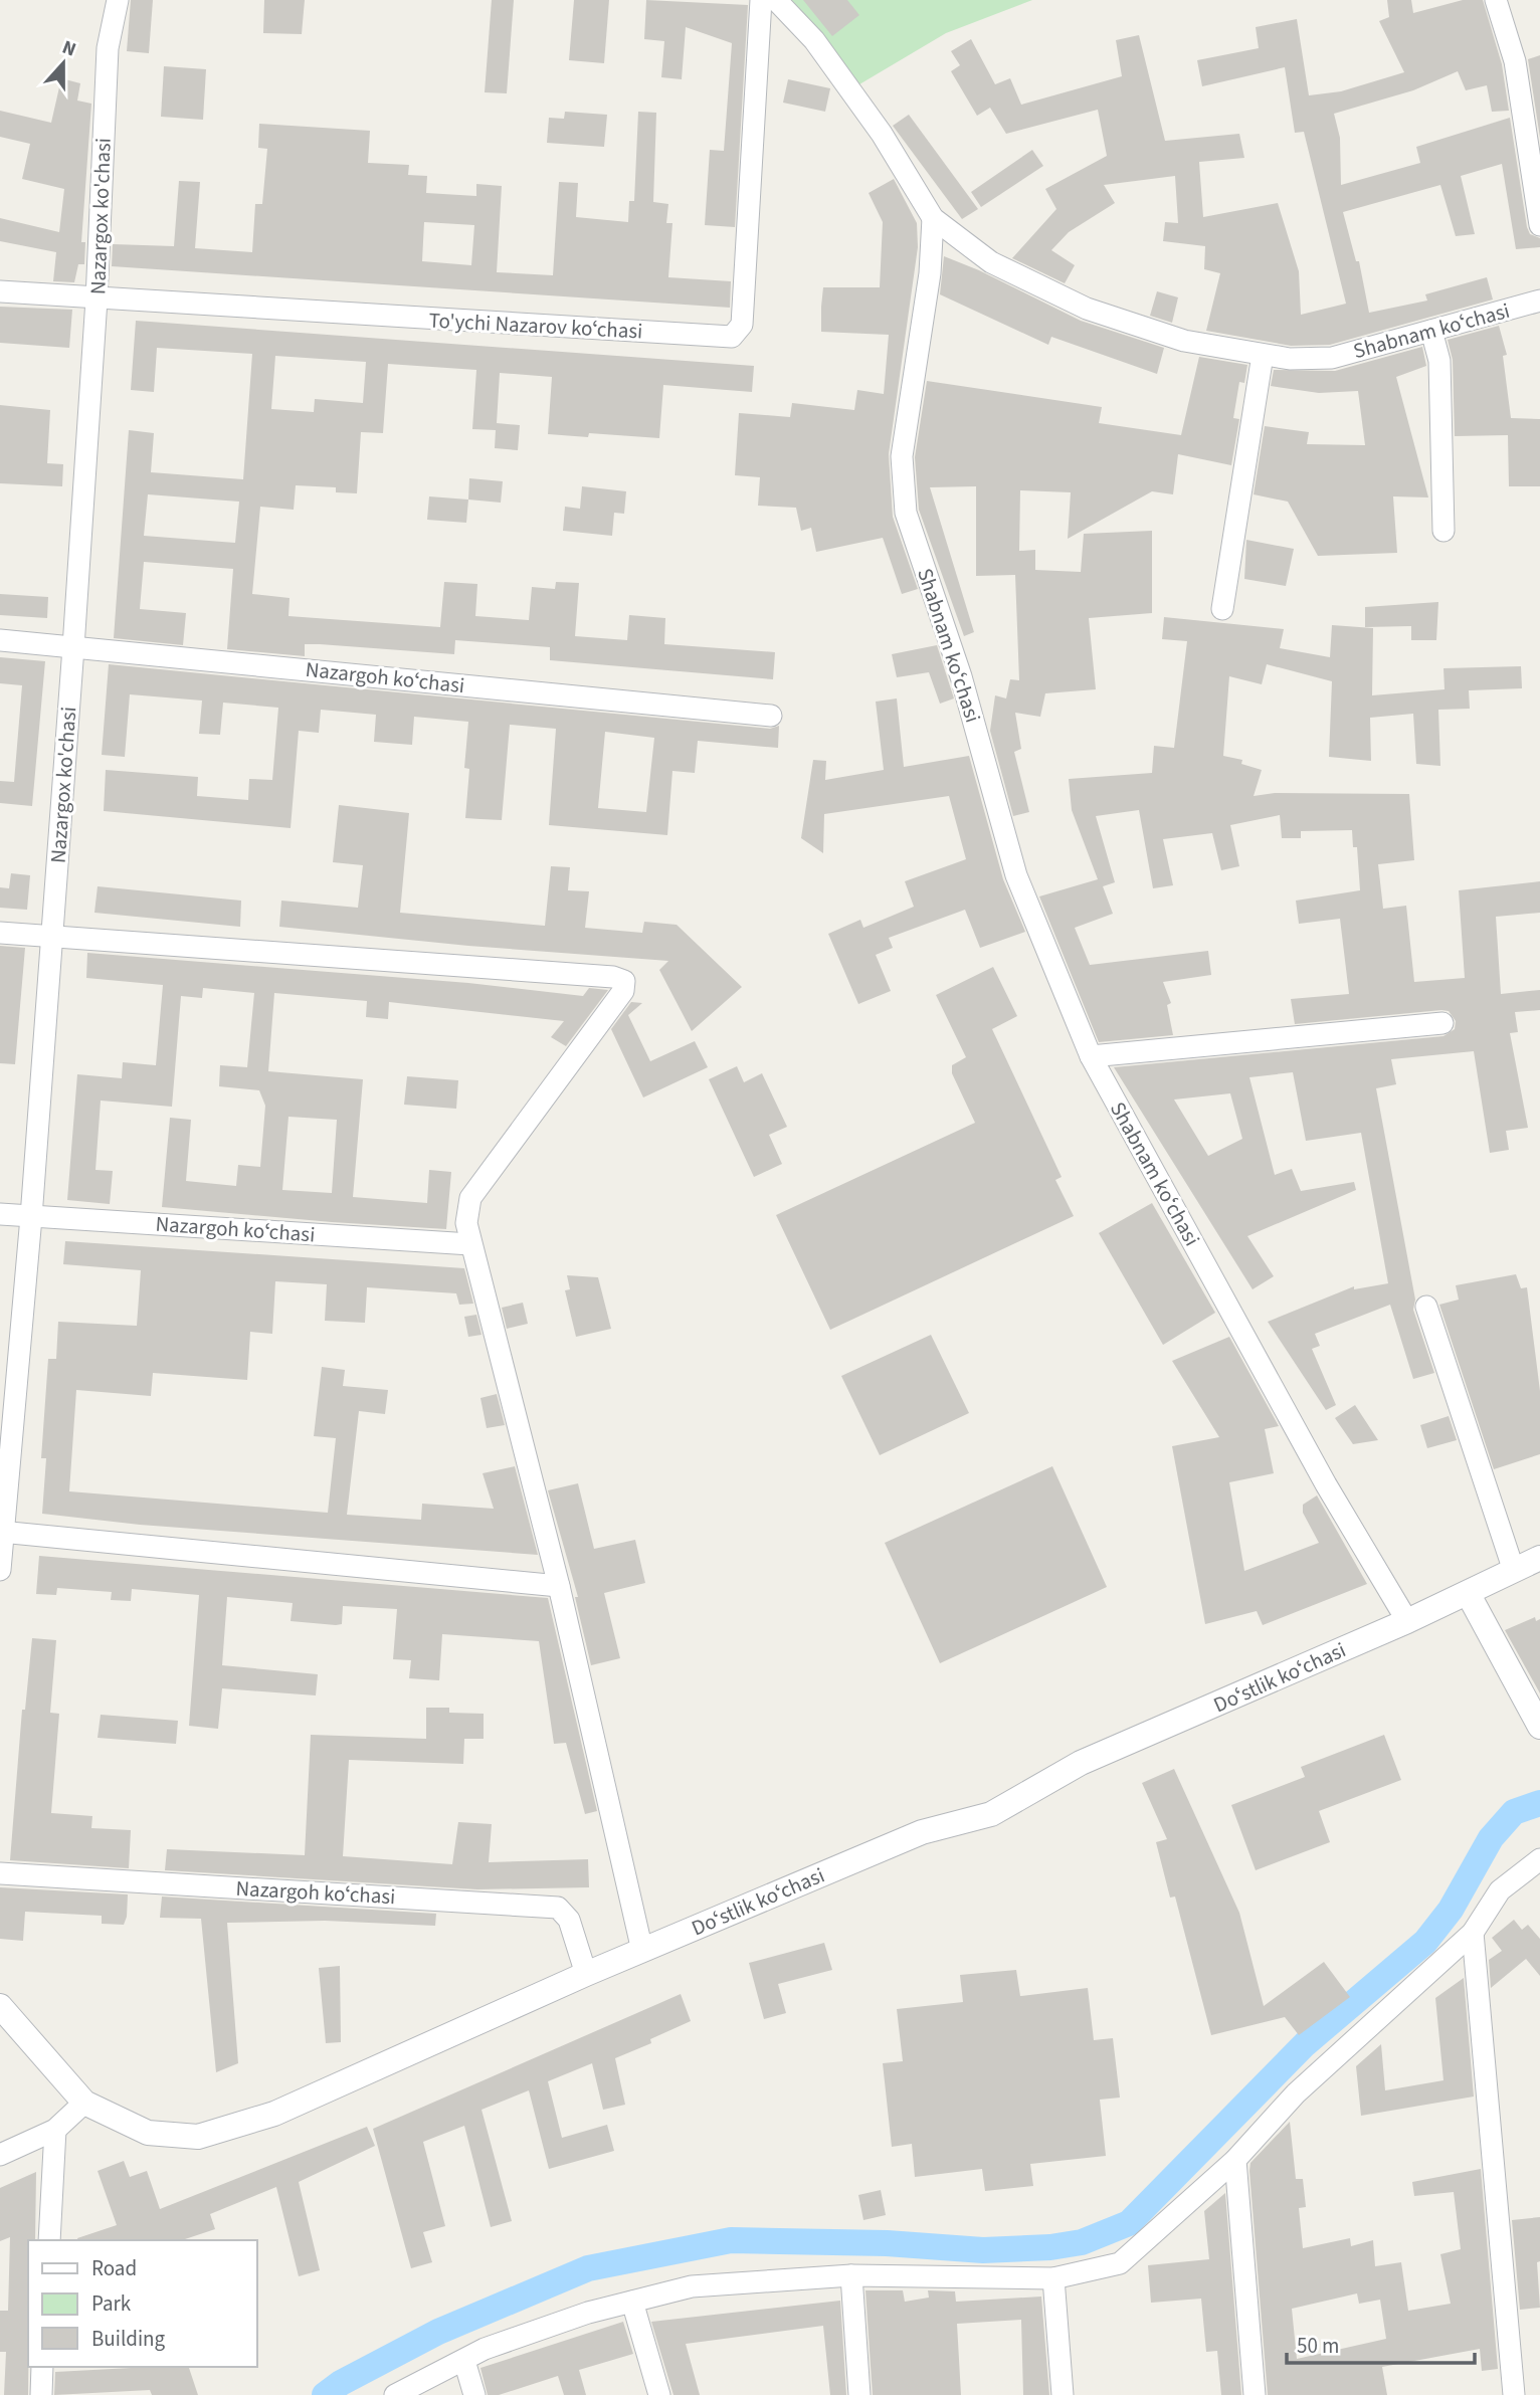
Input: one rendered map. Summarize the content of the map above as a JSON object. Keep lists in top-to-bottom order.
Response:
{
  "streets": {
    "street": [
      "Nazargox ko'chasi",
      "To'ychi Nazarov koʻchasi",
      "Shabnam koʻchasi",
      "Nazargoh koʻchasi",
      "Doʻstlik koʻchasi"
    ]
  },
  "crossings": [
    ["Nazargox ko'chasi", "To'ychi Nazarov koʻchasi"],
    ["Nazargox ko'chasi", "Nazargoh koʻchasi"],
    ["Shabnam koʻchasi", "Doʻstlik koʻchasi"],
    ["Nazargoh koʻchasi", "Doʻstlik koʻchasi"]
  ],
  "legend": ["Road", "Park", "Building"],
  "scale_bar": "50 m",
  "north": "top"
}
